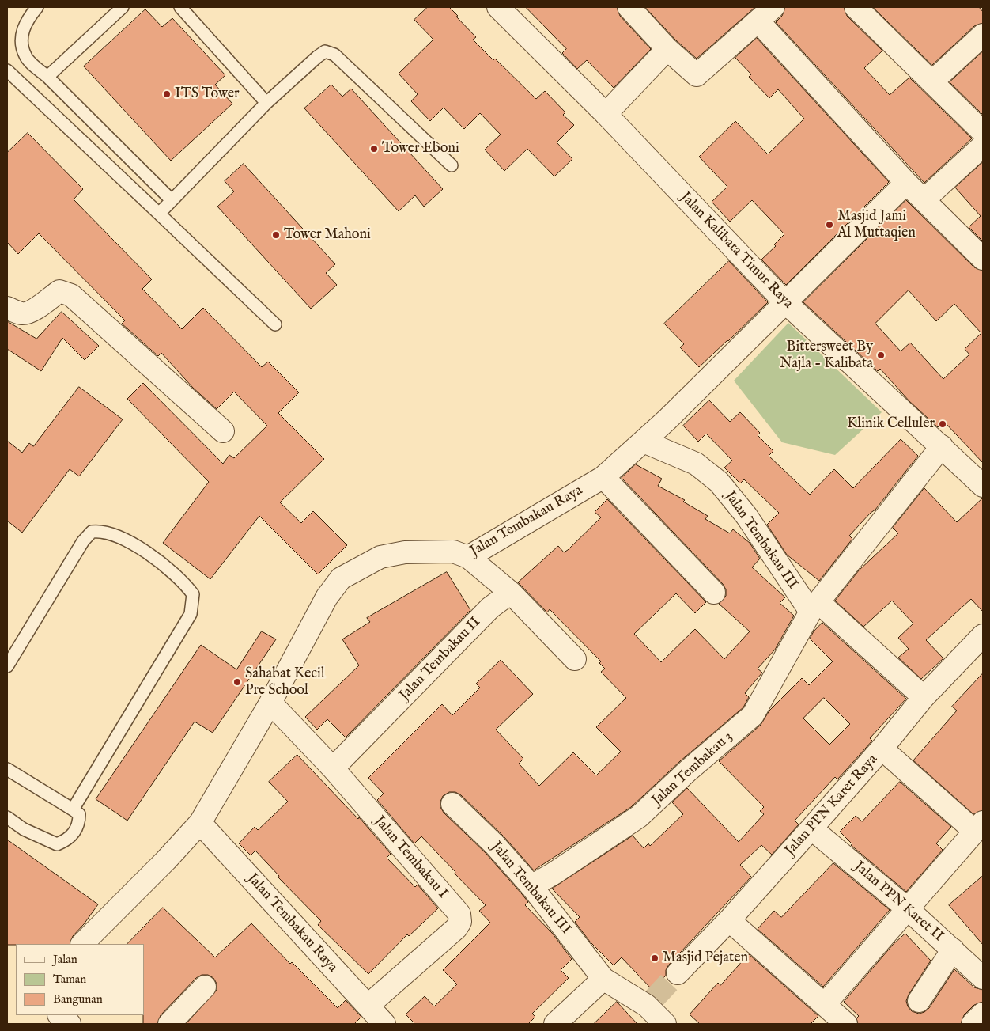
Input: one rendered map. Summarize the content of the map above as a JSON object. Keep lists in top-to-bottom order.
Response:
{
  "streets": {
    "street": [
      "Jalan Kalibata Timur Raya",
      "Jalan Tembakau Raya",
      "Jalan Tembakau III",
      "Jalan Tembakau II",
      "Jalan Tembakau 3",
      "Jalan PPN Karet Raya",
      "Jalan Tembakau I",
      "Jalan PPN Karet II"
    ]
  },
  "crossings": [
    ["Jalan Kalibata Timur Raya", "Jalan Tembakau Raya"],
    ["Jalan Kalibata Timur Raya", "Jalan Tembakau 3"],
    ["Jalan Tembakau Raya", "Jalan Tembakau III"],
    ["Jalan Tembakau Raya", "Jalan Tembakau I"],
    ["Jalan Tembakau III", "Jalan Tembakau 3"],
    ["Jalan Tembakau III", "Jalan PPN Karet Raya"],
    ["Jalan Tembakau II", "Jalan Tembakau I"],
    ["Jalan PPN Karet Raya", "Jalan PPN Karet II"]
  ],
  "places": [
    "ITS Tower",
    "Tower Eboni",
    "Masjid Jami Al Muttaqien",
    "Tower Mahoni",
    "Bittersweet By Najla - Kalibata",
    "Klinik Celluler",
    "Sahabat Kecil Pre School",
    "Masjid Pejaten"
  ],
  "legend": ["Jalan", "Taman", "Bangunan"]
}
